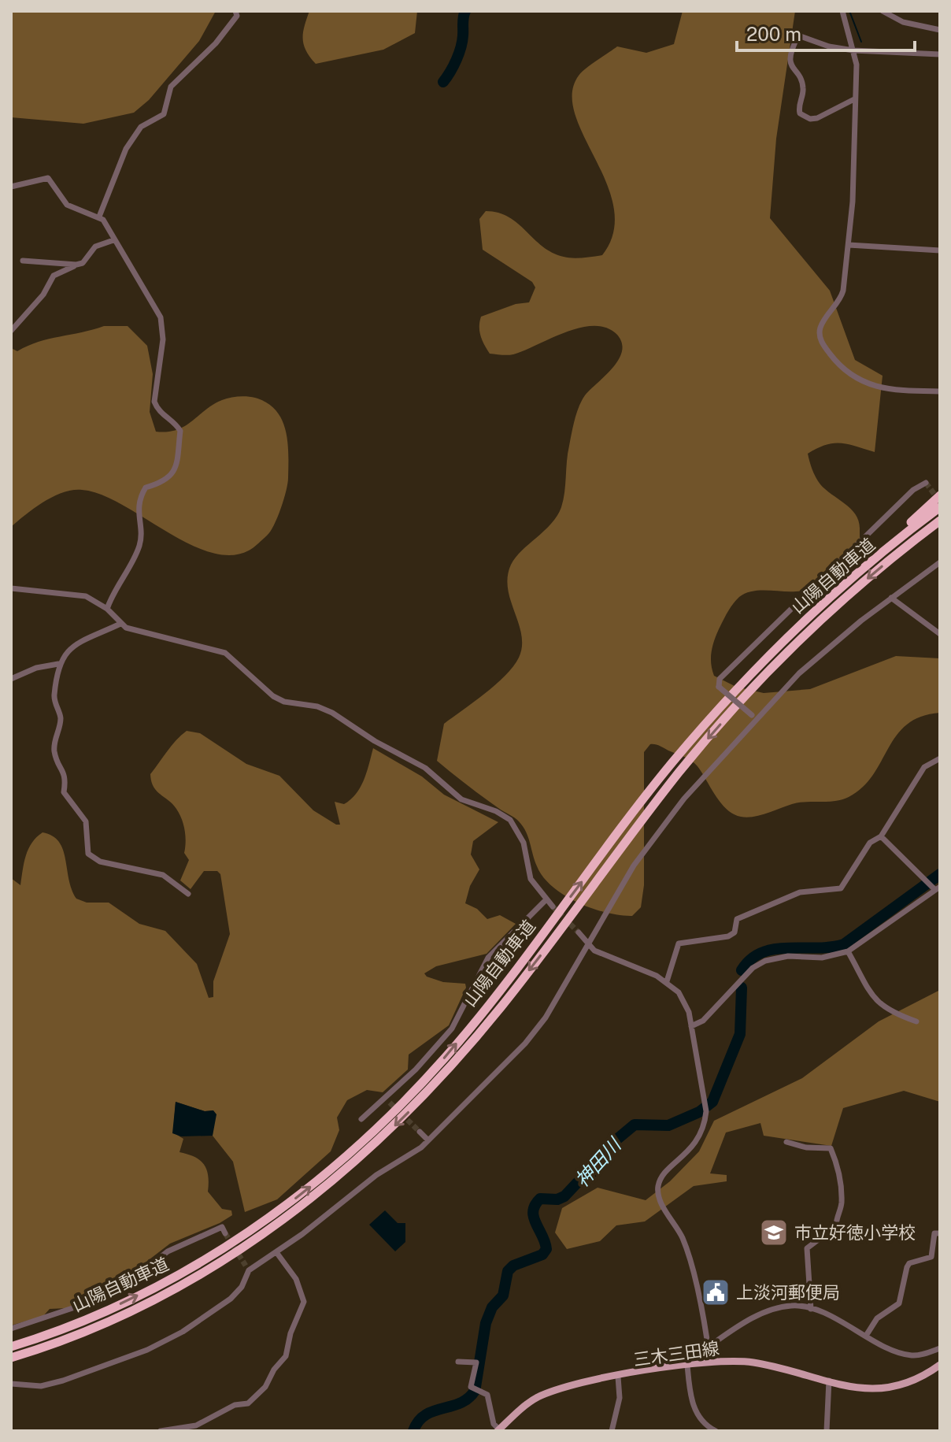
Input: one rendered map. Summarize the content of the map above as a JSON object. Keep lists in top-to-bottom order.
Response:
{
  "streets": {
    "highway": ["山陽自動車道"],
    "main road": ["三木三田線"]
  },
  "water": ["神田川"],
  "places": {
    "school or university": ["市立好徳小学校"],
    "public building": ["上淡河郵便局"]
  },
  "scale_bar": "200 m"
}
